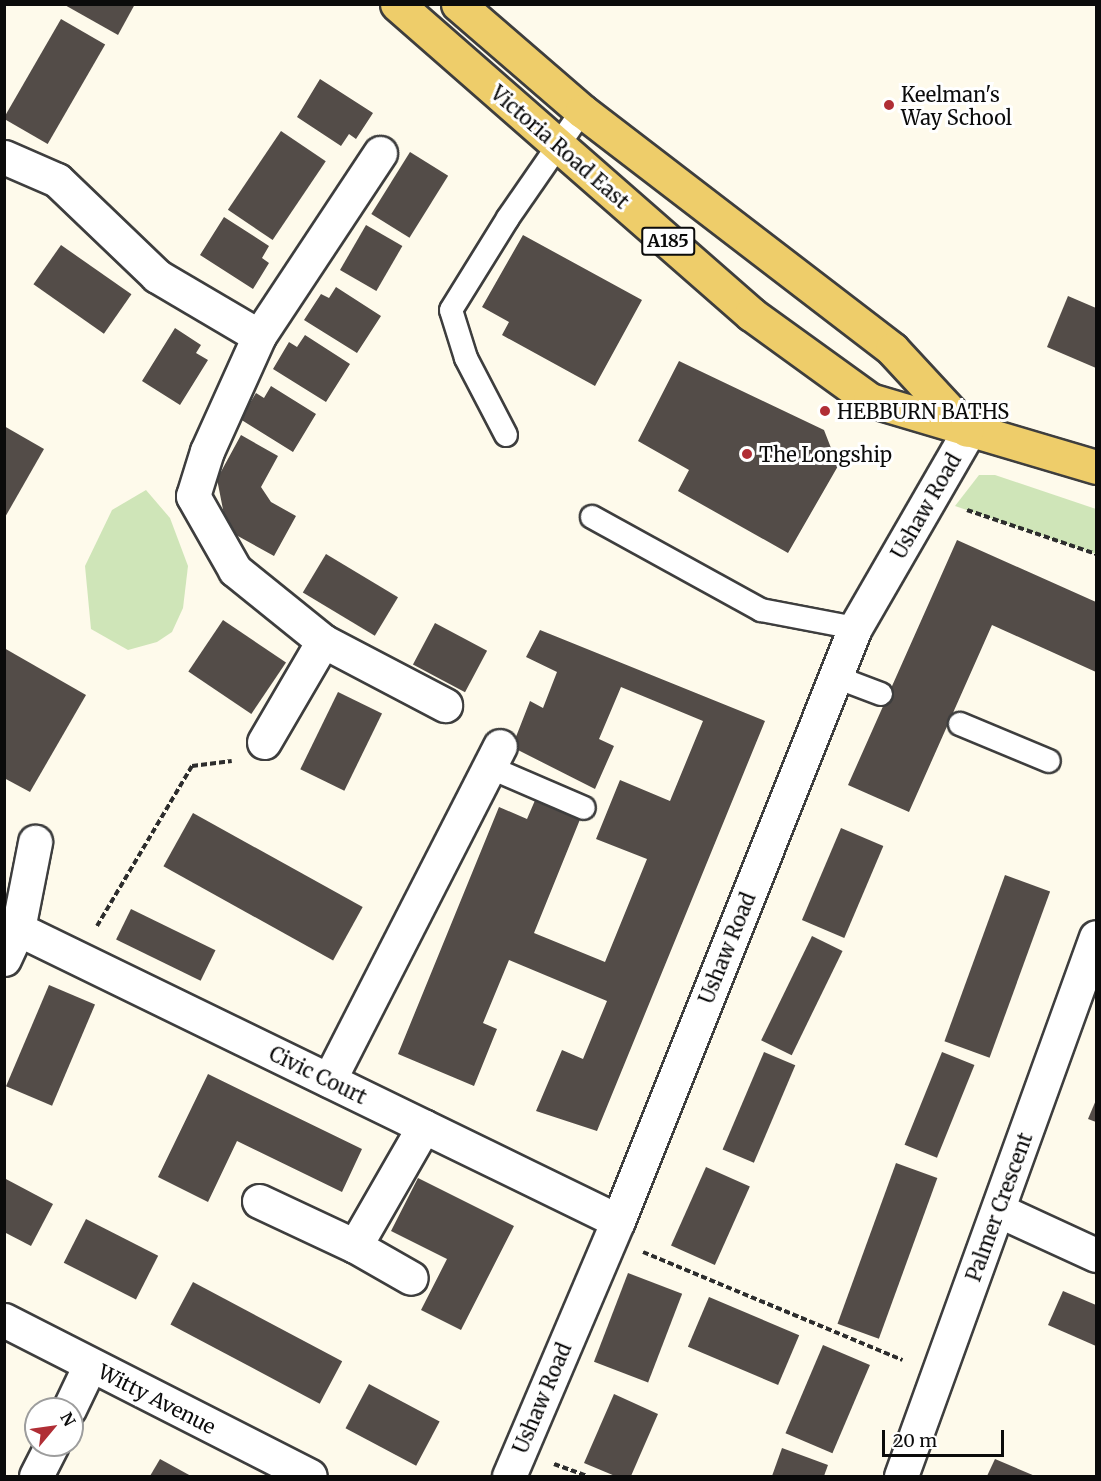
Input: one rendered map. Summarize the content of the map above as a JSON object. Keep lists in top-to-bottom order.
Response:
{
  "streets": {
    "main road": ["Victoria Road East", "A185"],
    "street": [
      "Ushaw Road",
      "Civic Court",
      "Palmer Crescent",
      "Witty Avenue"
    ]
  },
  "crossings": [
    ["Victoria Road East", "A185"],
    ["Victoria Road East", "Ushaw Road"],
    ["A185", "Ushaw Road"],
    ["Ushaw Road", "Civic Court"]
  ],
  "places": ["Keelman's Way School", "HEBBURN BATHS", "The Longship"],
  "scale_bar": "20 m",
  "north": "top right"
}
